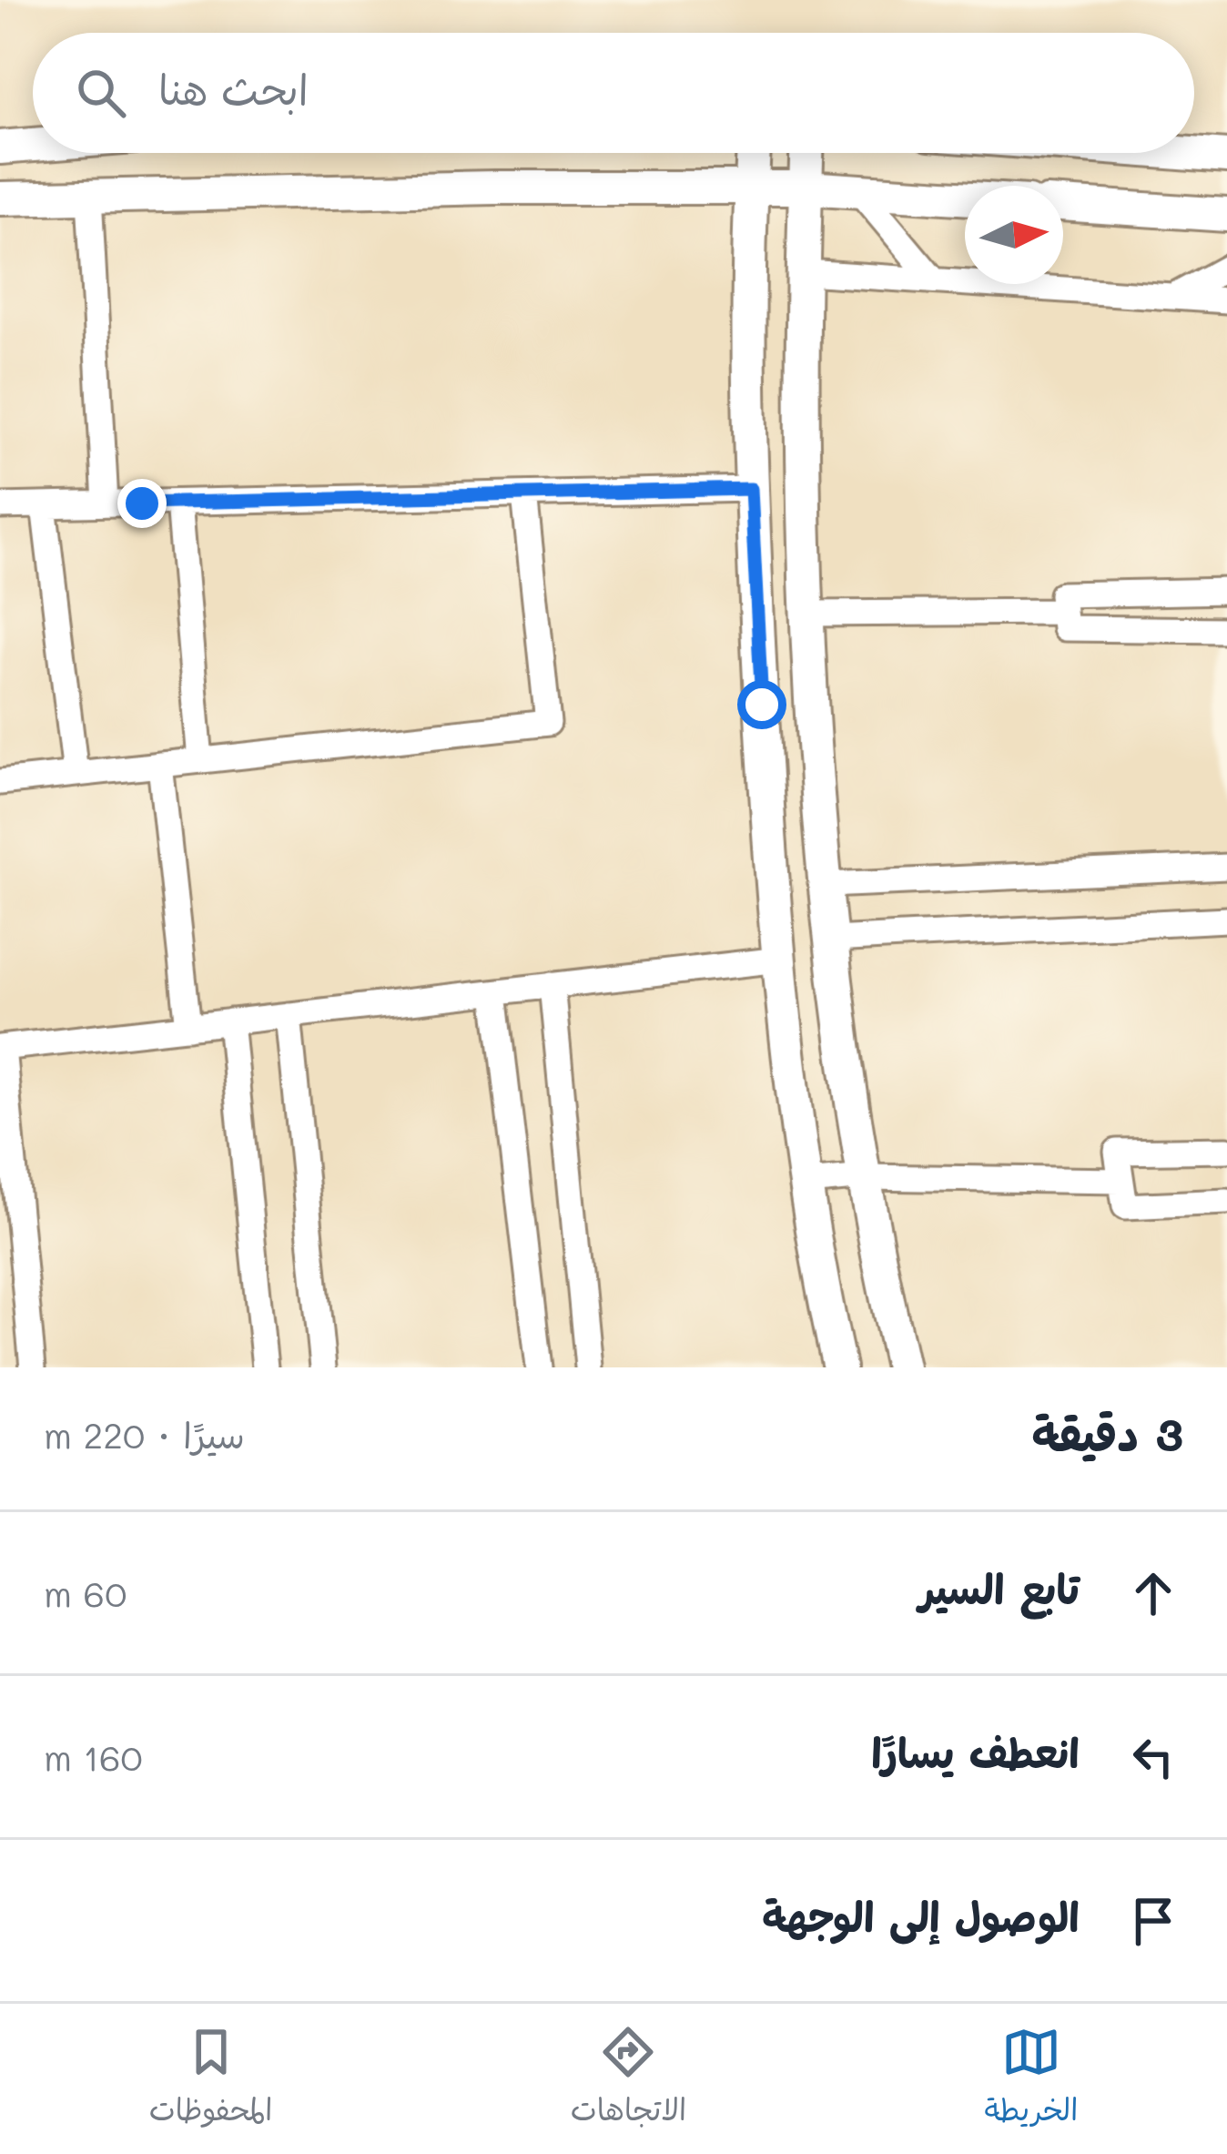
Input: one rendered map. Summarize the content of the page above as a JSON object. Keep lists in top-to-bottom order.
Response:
{
  "north": "right",
  "page": {
    "search": "ابحث هنا",
    "heading": ["3 دقيقة", "سيرًا · 220 m"],
    "list": [
      ["تابع السير", "60 m"],
      ["انعطف يسارًا", "160 m"],
      "الوصول إلى الوجهة"
    ],
    "nav": ["الخريطة", "الاتجاهات", "المحفوظات"]
  }
}
